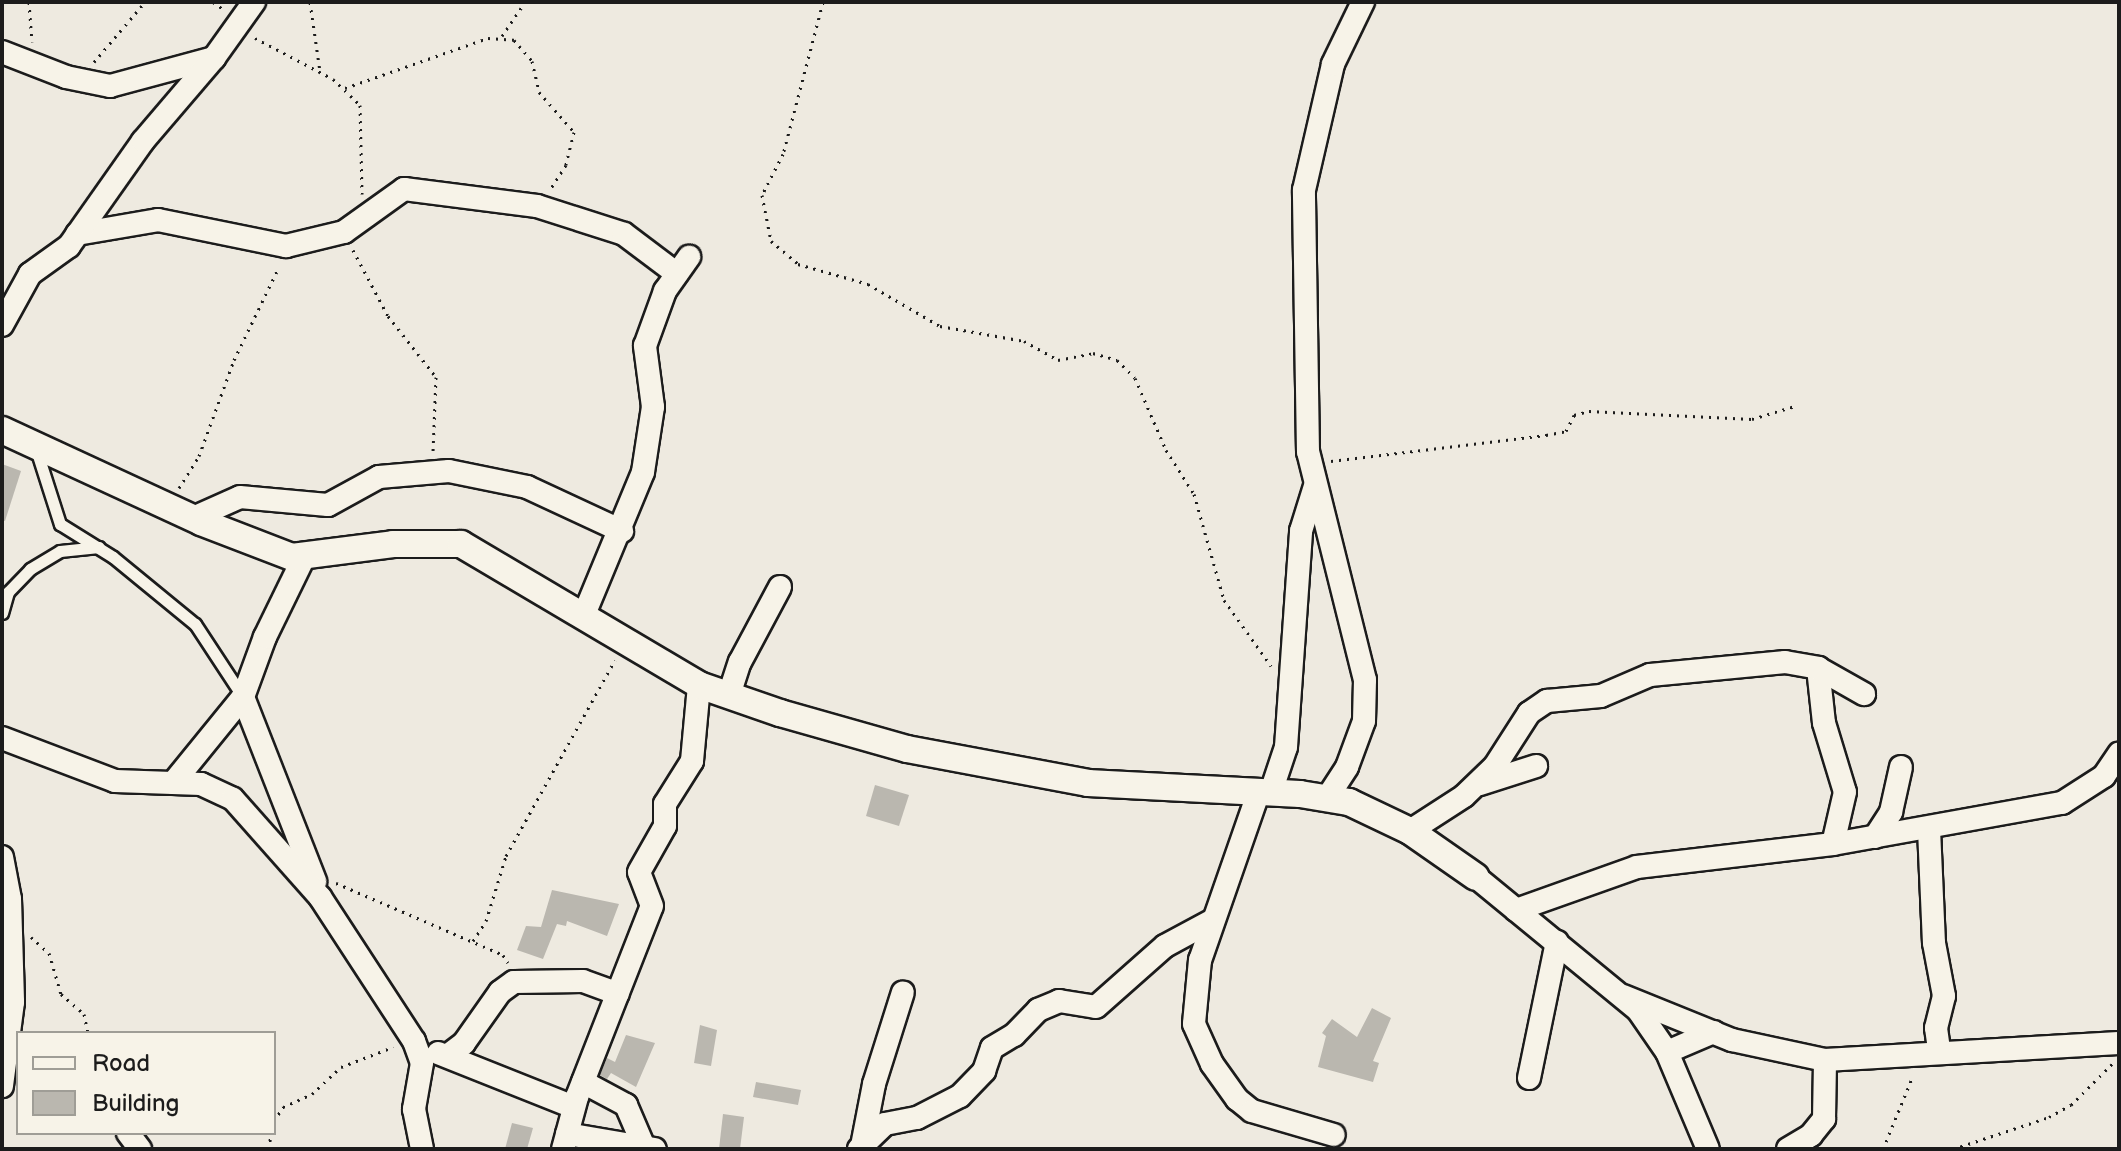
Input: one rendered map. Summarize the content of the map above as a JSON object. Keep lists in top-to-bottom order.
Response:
{
  "legend": ["Road", "Building"]
}
